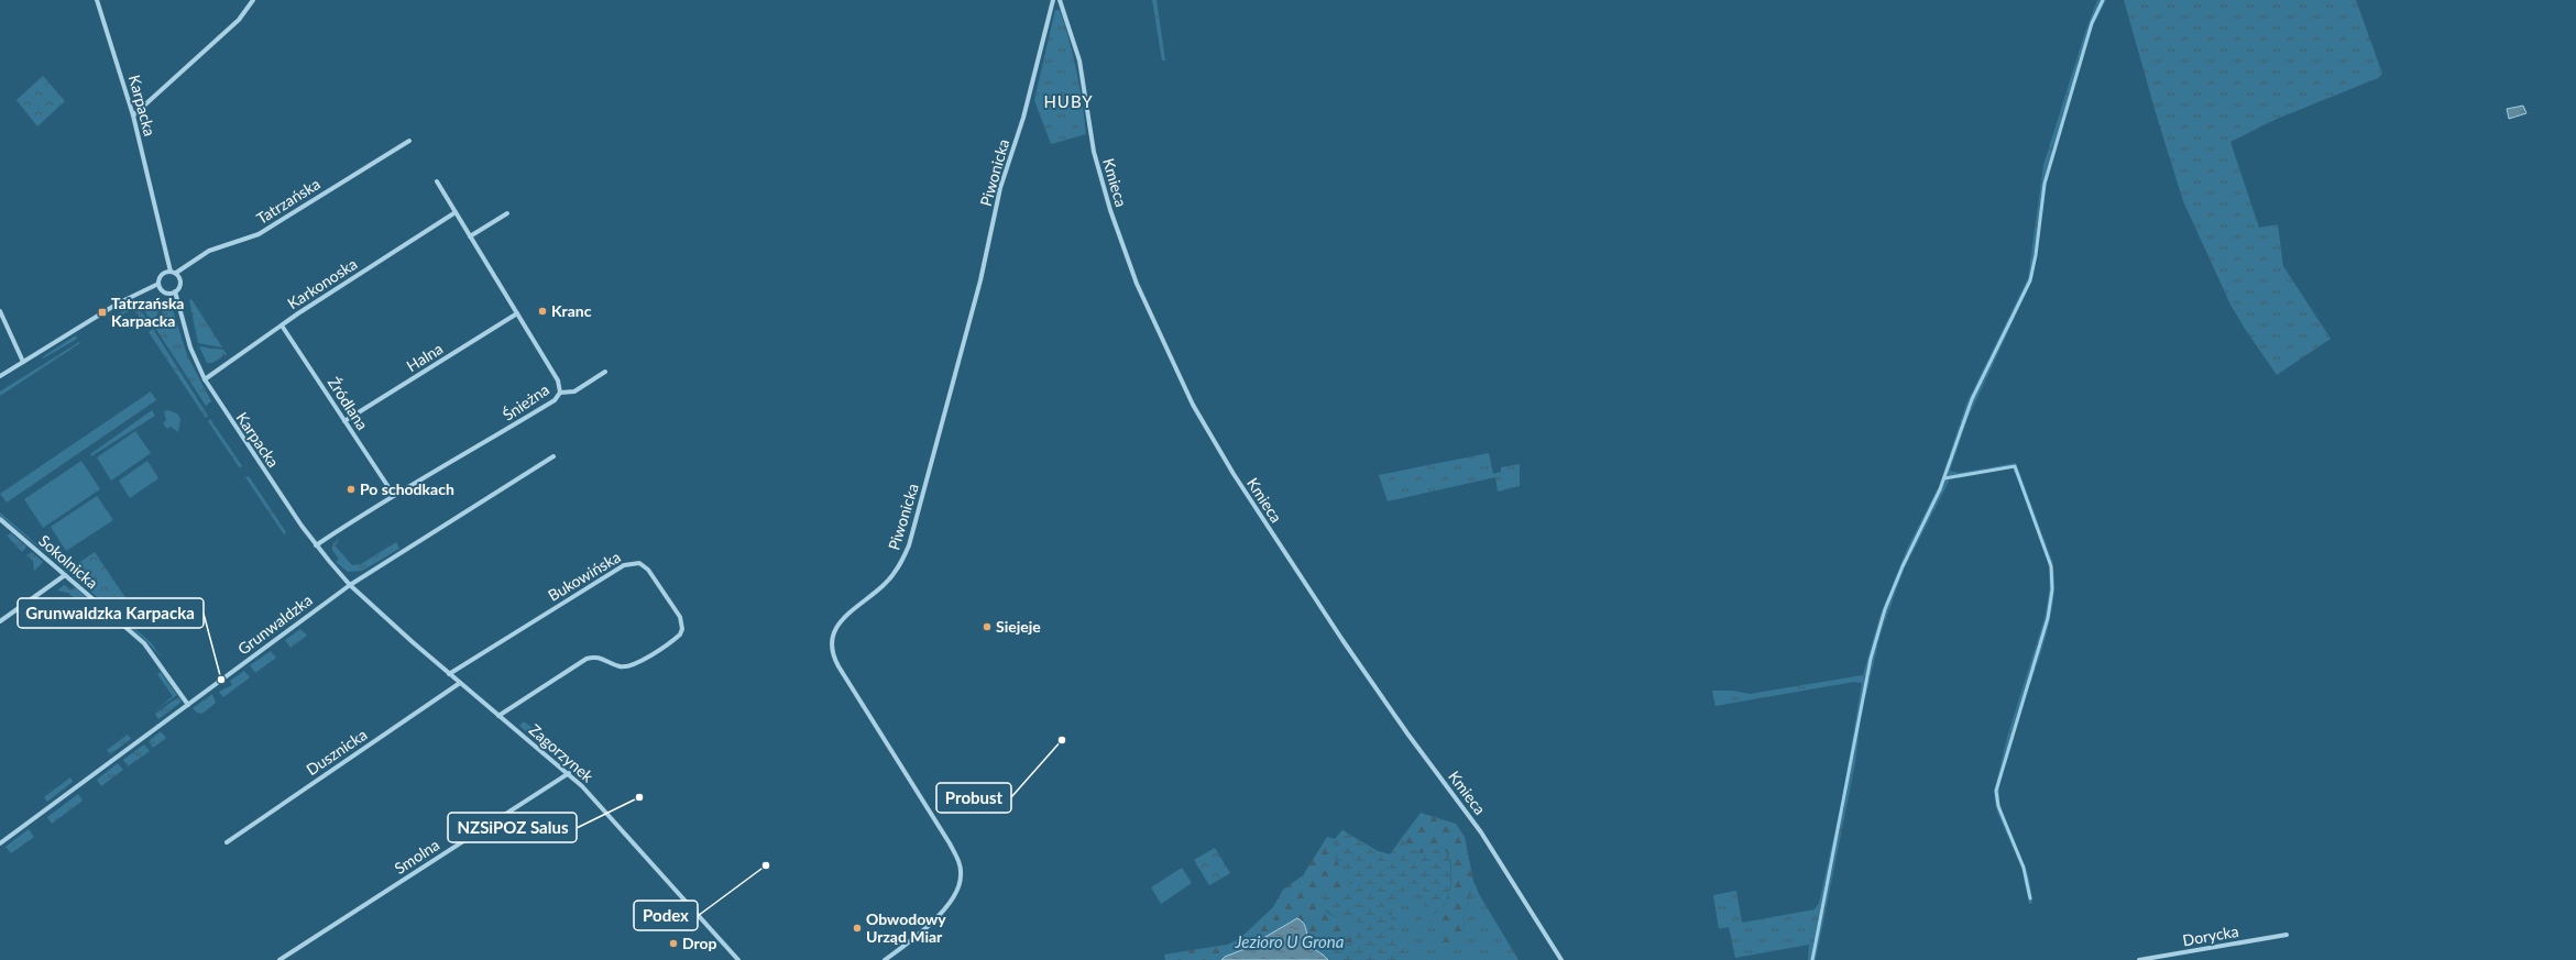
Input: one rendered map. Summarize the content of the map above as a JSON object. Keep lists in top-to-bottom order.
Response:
{
  "streets": {
    "street": [
      "Karpacka",
      "Piwonicka",
      "Kmieca",
      "Tatrzańska",
      "Karkonoska",
      "Halna",
      "Śnieżna",
      "Źródlana",
      "Sokolnicka",
      "Bukowińska",
      "Grunwaldzka",
      "Dusznicka",
      "Zagorzynek",
      "Smolna",
      "Dorycka"
    ]
  },
  "crossings": [
    ["Karpacka", "Tatrzańska"],
    ["Karpacka", "Karkonoska"],
    ["Karpacka", "Śnieżna"],
    ["Karpacka", "Grunwaldzka"],
    ["Karpacka", "Zagorzynek"],
    ["Karkonoska", "Śnieżna"],
    ["Karkonoska", "Źródlana"],
    ["Halna", "Śnieżna"],
    ["Halna", "Źródlana"],
    ["Śnieżna", "Źródlana"],
    ["Sokolnicka", "Grunwaldzka"],
    ["Bukowińska", "Zagorzynek"],
    ["Grunwaldzka", "Zagorzynek"],
    ["Dusznicka", "Zagorzynek"],
    ["Zagorzynek", "Smolna"]
  ],
  "districts": ["HUBY"],
  "water": ["Jezioro U Grona"],
  "places": {
    "other": [
      "Kranc",
      "Po schodkach",
      "Siejeje",
      "Grunwaldzka Karpacka",
      "Probust",
      "NZSiPOZ Salus",
      "Podex",
      "Obwodowy Urząd Miar",
      "Drop"
    ],
    "transit": ["Tatrzańska Karpacka"]
  }
}
